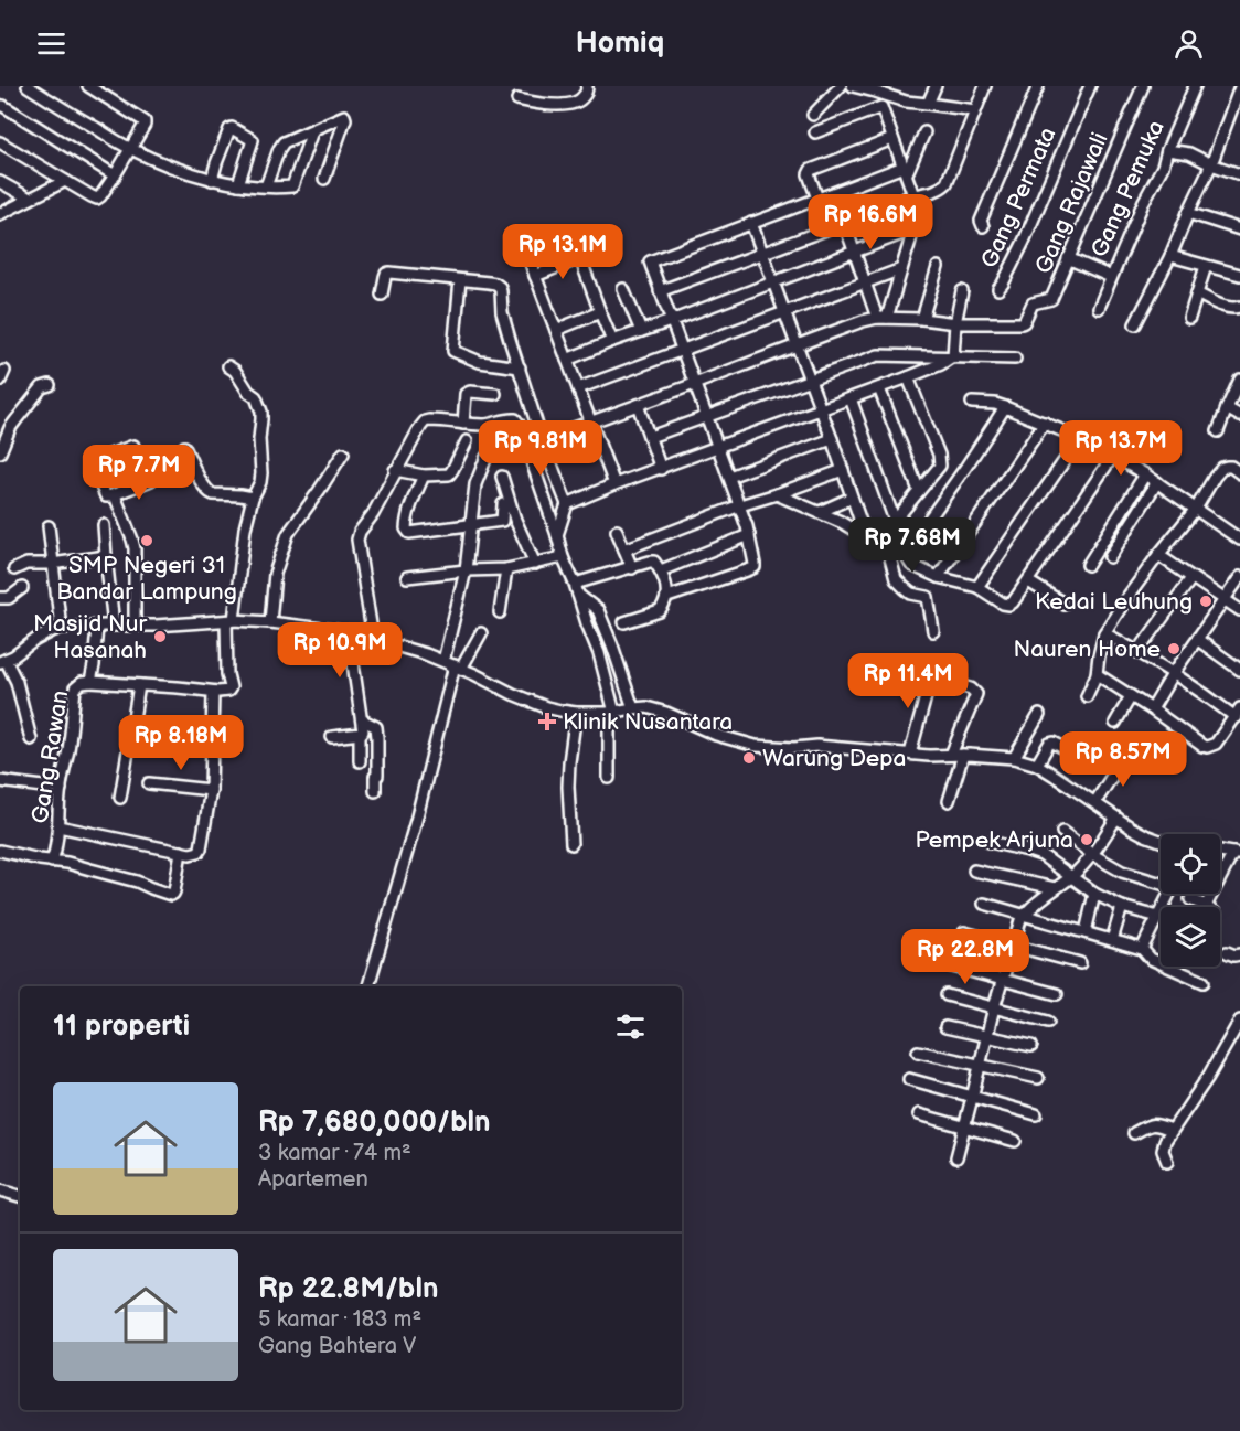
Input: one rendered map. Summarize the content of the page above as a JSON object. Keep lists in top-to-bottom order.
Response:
{
  "streets": {
    "street": [
      "Gang Pemuka",
      "Gang Permata",
      "Gang Rajawali",
      "Gang Rawan"
    ]
  },
  "places": {
    "other": [
      "SMP Negeri 31 Bandar Lampung",
      "Kedai Leuhung",
      "Masjid Nur Hasanah",
      "Nauren Home",
      "Warung Depa",
      "Pempek Arjuna"
    ],
    "health": ["Klinik Nusantara"]
  },
  "page": {
    "header": "Homiq",
    "price": [
      "Rp 16.6M",
      "Rp 13.1M",
      "Rp 9.81M",
      "Rp 13.7M",
      "Rp 7.7M",
      "Rp 7.68M",
      "Rp 10.9M",
      "Rp 11.4M",
      "Rp 8.18M",
      "Rp 8.57M",
      "Rp 22.8M"
    ],
    "heading": "11 properti",
    "list": [
      {
        "name": "Rp 7,680,000/bln",
        "note": "3 kamar · 74 m² · Apartemen"
      },
      {
        "name": "Rp 22.8M/bln",
        "note": "5 kamar · 183 m² · Gang Bahtera V"
      }
    ]
  }
}
